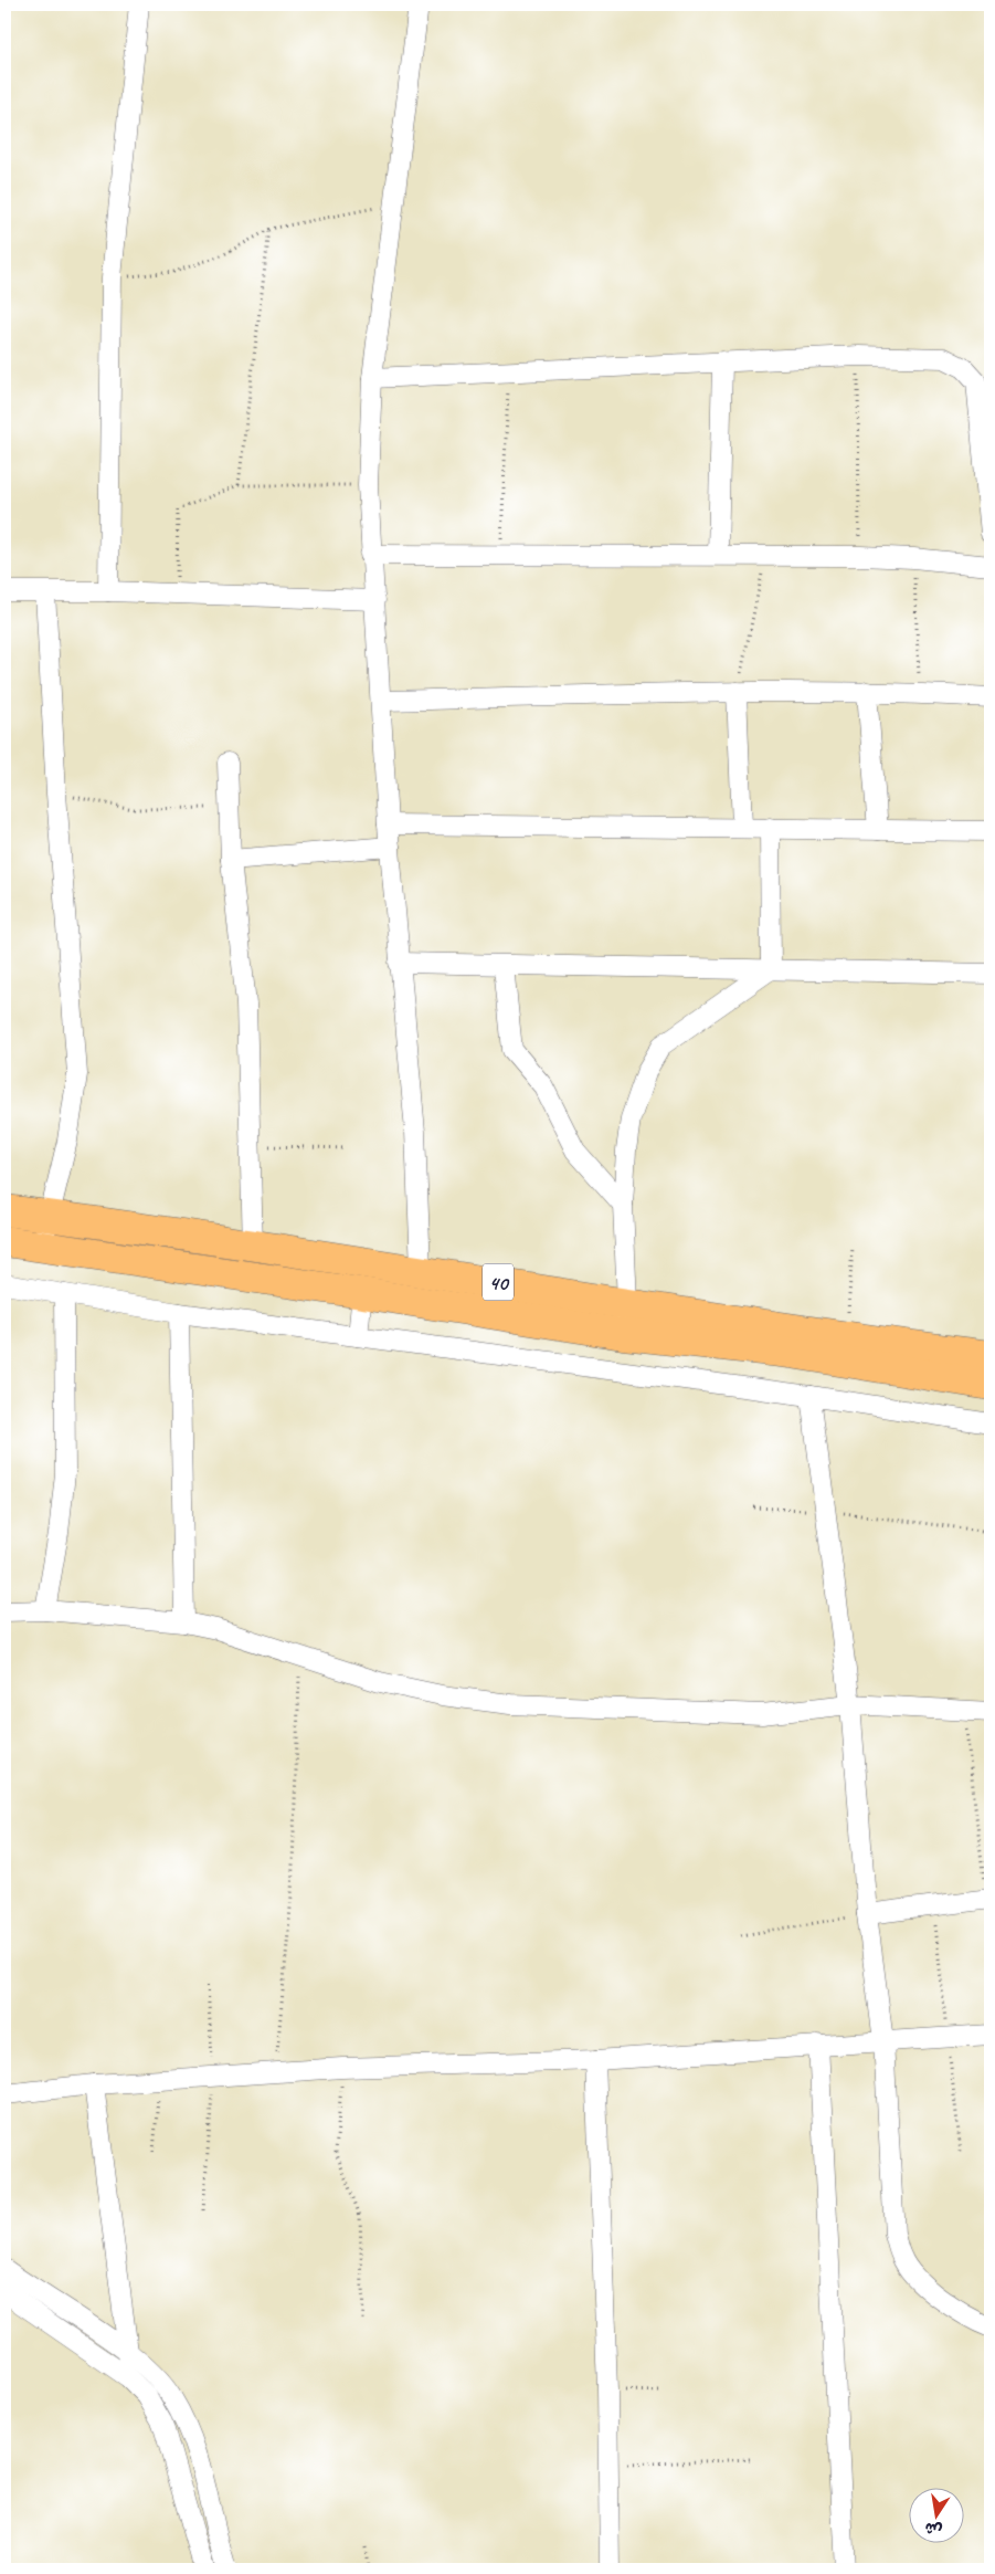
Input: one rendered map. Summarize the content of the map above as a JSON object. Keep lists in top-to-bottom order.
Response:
{
  "streets": {
    "highway": ["40"]
  },
  "north": "bottom"
}
